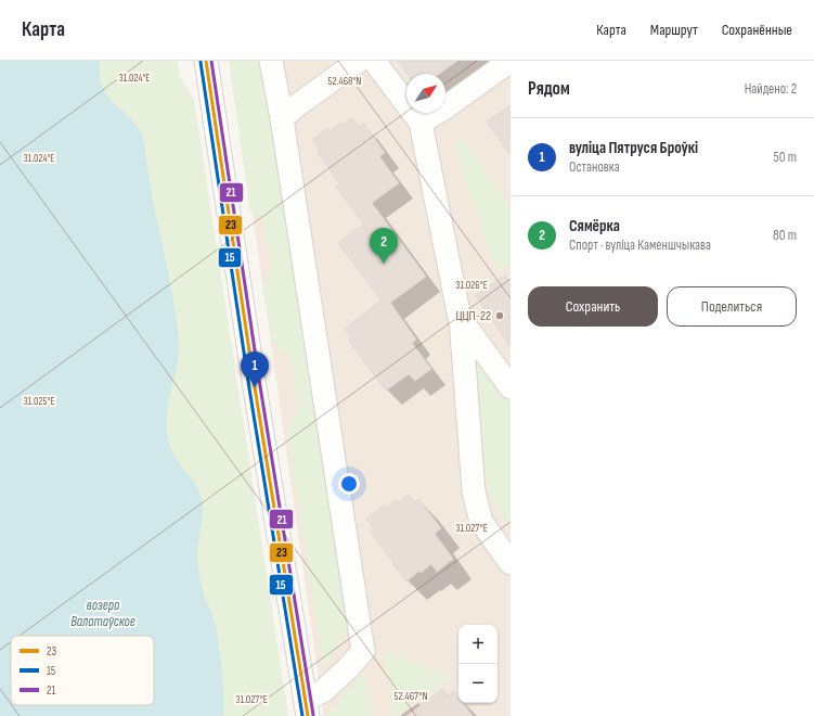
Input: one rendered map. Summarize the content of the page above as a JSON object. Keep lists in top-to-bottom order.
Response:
{
  "water": ["возера Валатаўское"],
  "places": ["ЦЦП-22"],
  "lines": ["transit line 23", "transit line 21", "transit line 15"],
  "legend": ["23", "15", "21"],
  "north": "top right",
  "page": {
    "header": "Карта",
    "nav": ["Карта", "Маршрут", "Сохранённые"],
    "heading": ["Рядом", "Найдено: 2"],
    "list": [
      {
        "mark": "1",
        "name": "вуліца Пятруся Броўкі",
        "note": "Остановка",
        "value": "50 m"
      },
      {
        "mark": "2",
        "name": "Сямёрка",
        "note": "Спорт · вуліца Каменшчыкава",
        "value": "80 m"
      }
    ],
    "pins": ["2", "1"],
    "buttons": ["Сохранить", "Поделиться"],
    "map_buttons": ["+", "−"]
  },
  "coordinates": [
    "31.024°E",
    "52.468°N",
    "31.026°E",
    "31.025°E",
    "31.027°E",
    "52.467°N"
  ]
}
